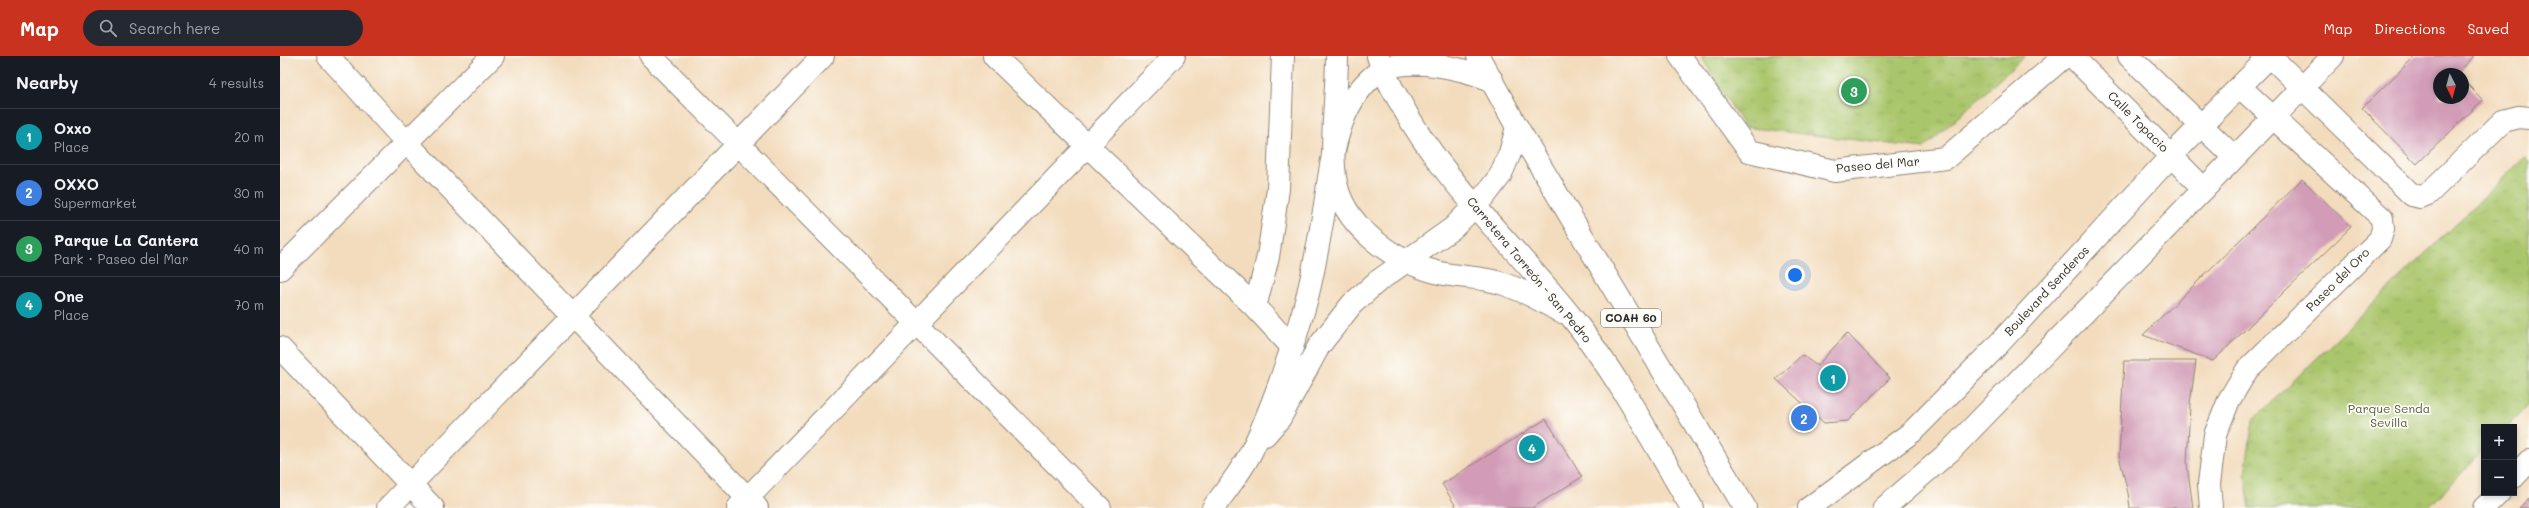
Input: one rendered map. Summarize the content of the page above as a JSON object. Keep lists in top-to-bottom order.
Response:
{
  "streets": {
    "street": [
      "Calle Topacio",
      "Paseo del Mar",
      "Carretera Torreón - San Pedro",
      "Paseo del Oro",
      "Boulevard Senderos",
      "COAH 60"
    ]
  },
  "crossings": [
    ["Calle Topacio", "Boulevard Senderos"],
    ["Paseo del Oro", "Boulevard Senderos"]
  ],
  "parks": ["Parque Senda Sevilla"],
  "north": "bottom",
  "page": {
    "header": "Map",
    "search": "Search here",
    "nav": ["Map", "Directions", "Saved"],
    "heading": ["Nearby", "4 results"],
    "pins": [
      "3",
      "1",
      "2",
      "4"
    ],
    "list": [
      {
        "mark": "1",
        "name": "Oxxo",
        "note": "Place",
        "value": "20 m"
      },
      {
        "mark": "2",
        "name": "OXXO",
        "note": "Supermarket",
        "value": "30 m"
      },
      {
        "mark": "3",
        "name": "Parque La Cantera",
        "note": "Park · Paseo del Mar",
        "value": "40 m"
      },
      {
        "mark": "4",
        "name": "One",
        "note": "Place",
        "value": "70 m"
      }
    ],
    "map_buttons": ["+", "−"]
  }
}
